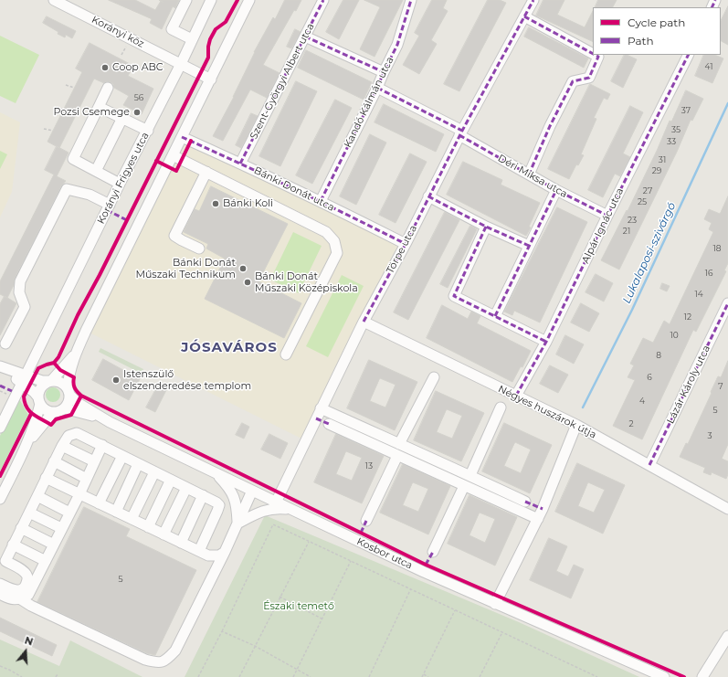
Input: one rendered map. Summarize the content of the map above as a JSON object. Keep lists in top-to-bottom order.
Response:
{
  "streets": {
    "street": [
      "Korányi köz",
      "Szent-Györgyi Albert utca",
      "Kandó Kálmán utca",
      "Déri Miksa utca",
      "Korányi Frigyes utca",
      "Bánki Donát utca",
      "Alpár Ignác utca",
      "Törpe utca",
      "Lázár Károly utca",
      "Négyes huszárok útja",
      "Kosbor utca"
    ]
  },
  "crossings": [
    ["Korányi köz", "Korányi Frigyes utca"],
    ["Szent-Györgyi Albert utca", "Bánki Donát utca"],
    ["Kandó Kálmán utca", "Déri Miksa utca"],
    ["Kandó Kálmán utca", "Bánki Donát utca"],
    ["Déri Miksa utca", "Alpár Ignác utca"],
    ["Déri Miksa utca", "Törpe utca"],
    ["Bánki Donát utca", "Törpe utca"],
    ["Alpár Ignác utca", "Négyes huszárok útja"],
    ["Törpe utca", "Négyes huszárok útja"],
    ["Törpe utca", "Kosbor utca"],
    ["Lázár Károly utca", "Négyes huszárok útja"]
  ],
  "districts": ["JÓSAVÁROS"],
  "water": ["Lukalaposi-szivárgó"],
  "parks": ["Északi temető"],
  "places": [
    "Coop ABC",
    "Pozsi Csemege",
    "Bánki Koli",
    "Bánki Donát Műszaki Technikum",
    "Bánki Donát Műszaki Középiskola",
    "Istenszülő elszenderedése templom"
  ],
  "house_numbers": [
    "41",
    "56",
    "37",
    "35",
    "33",
    "31",
    "29",
    "27",
    "25",
    "23",
    "21",
    "18",
    "16",
    "14",
    "12",
    "10",
    "8",
    "6",
    "7",
    "4",
    "5",
    "2",
    "3",
    "13",
    "5"
  ],
  "legend": ["Cycle path", "Path"],
  "north": "top"
}
